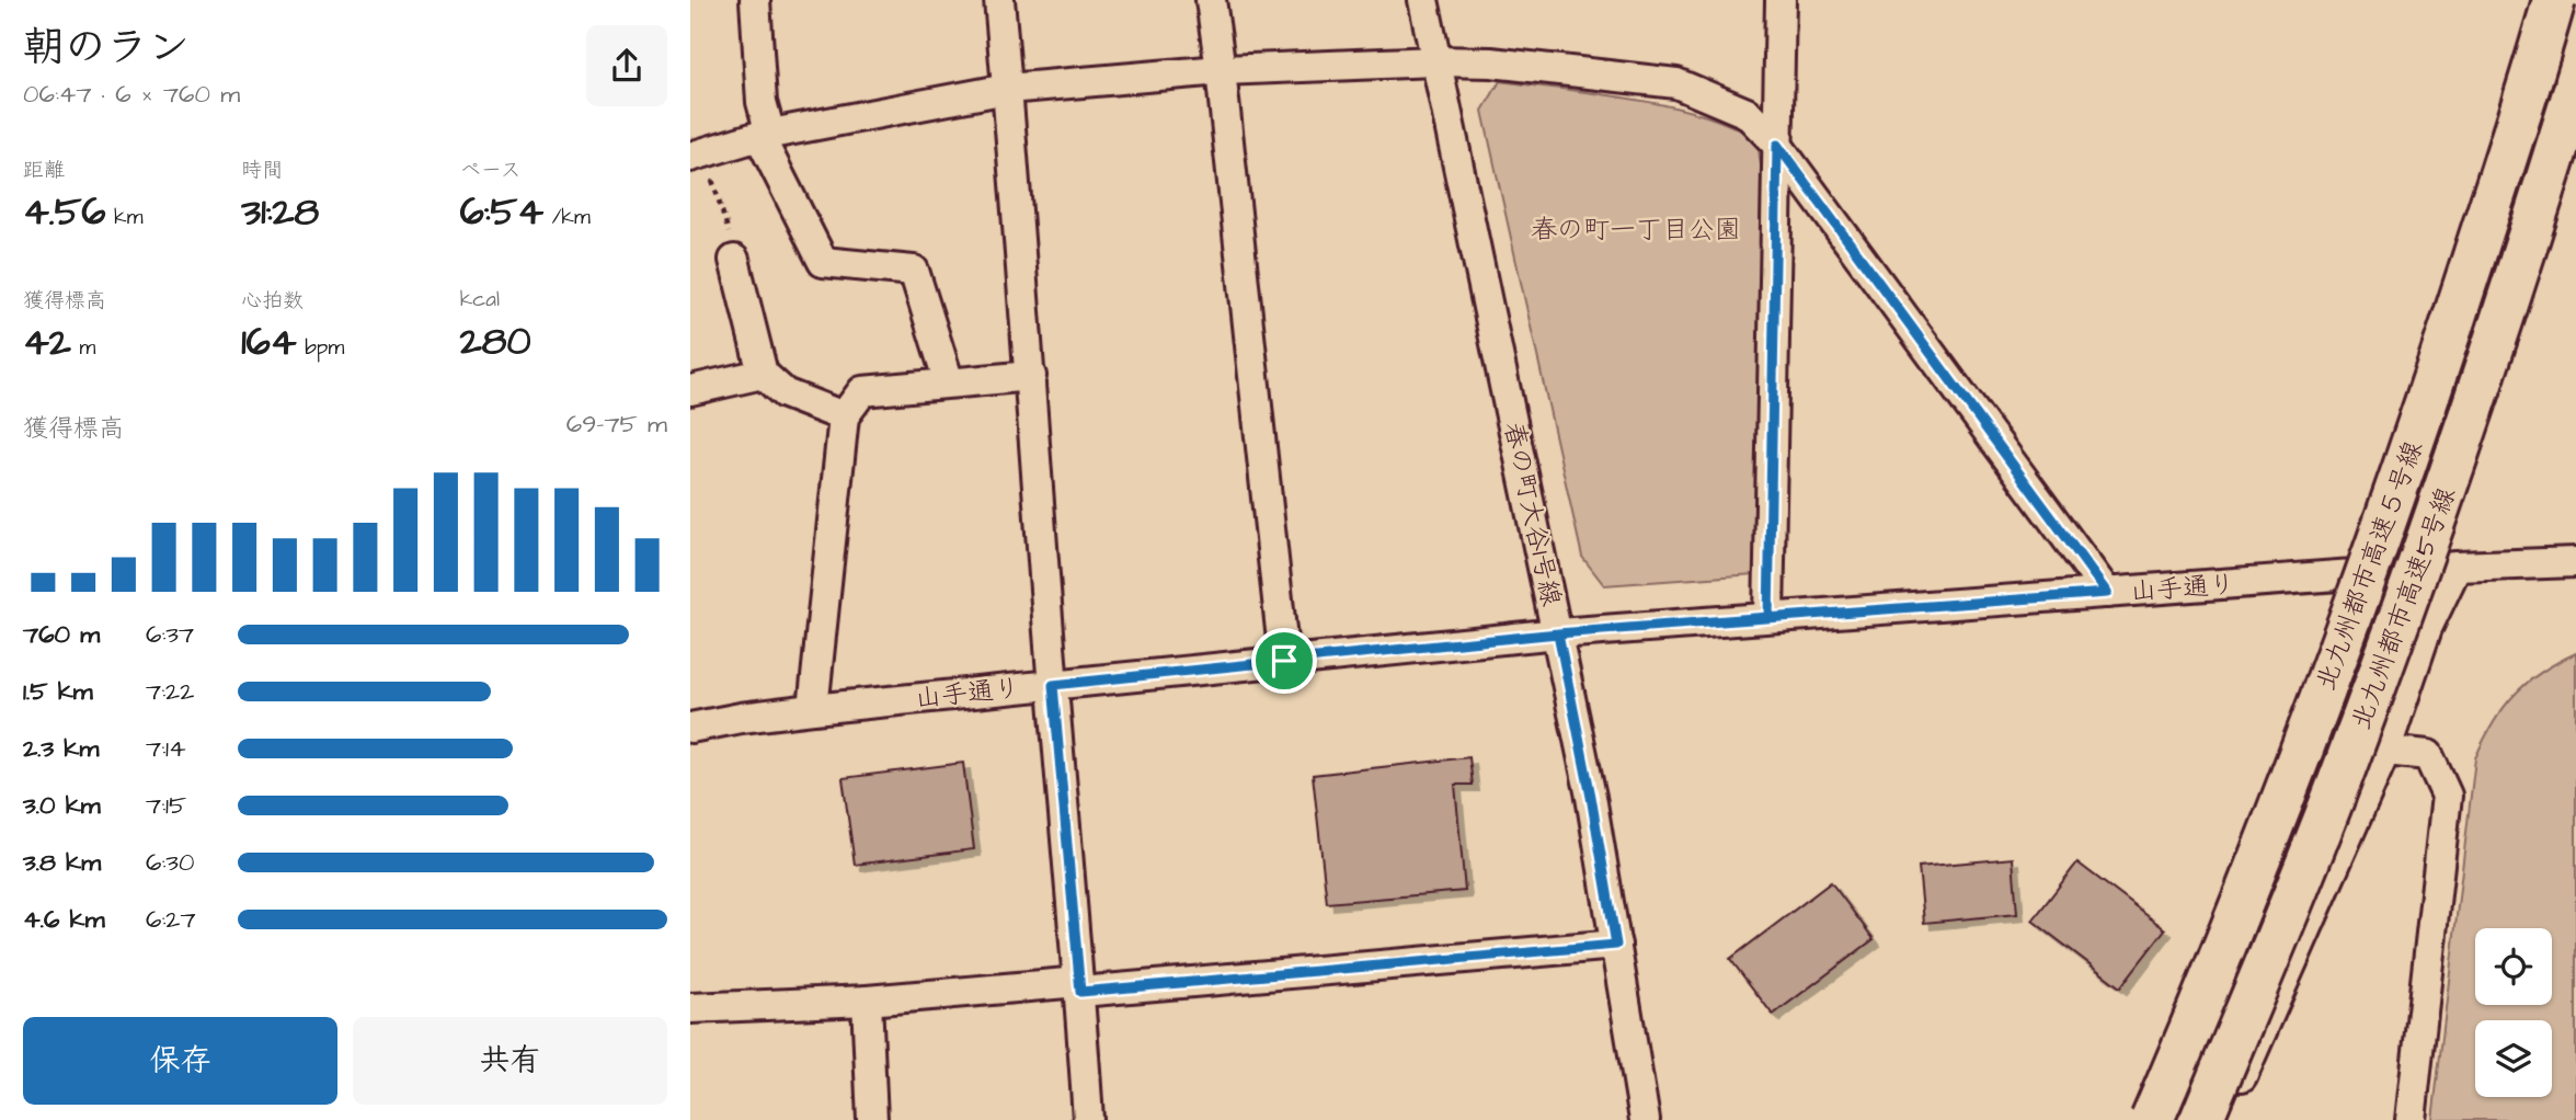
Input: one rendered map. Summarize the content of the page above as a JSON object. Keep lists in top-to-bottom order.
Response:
{
  "streets": {
    "highway": ["北九州都市高速５号線", "北九州都市高速5号線"],
    "street": ["春の町大谷1号線", "山手通り"]
  },
  "crossings": [
    ["春の町大谷1号線", "山手通り"]
  ],
  "parks": ["春の町一丁目公園"],
  "page": {
    "heading": ["朝のラン", "06:47 · 6 × 760 m"],
    "stats": [
      ["距離", "4.56 km"],
      ["時間", "31:28"],
      ["ペース", "6:54 /km"],
      ["獲得標高", "42 m"],
      ["心拍数", "164 bpm"],
      ["kcal", "280"]
    ],
    "chart": ["獲得標高", "69–75 m"],
    "list": [
      {
        "name": "760 m",
        "note": "6:37"
      },
      {
        "name": "1.5 km",
        "note": "7:22"
      },
      {
        "name": "2.3 km",
        "note": "7:14"
      },
      {
        "name": "3.0 km",
        "note": "7:15"
      },
      {
        "name": "3.8 km",
        "note": "6:30"
      },
      {
        "name": "4.6 km",
        "note": "6:27"
      }
    ],
    "buttons": ["保存", "共有"]
  }
}
